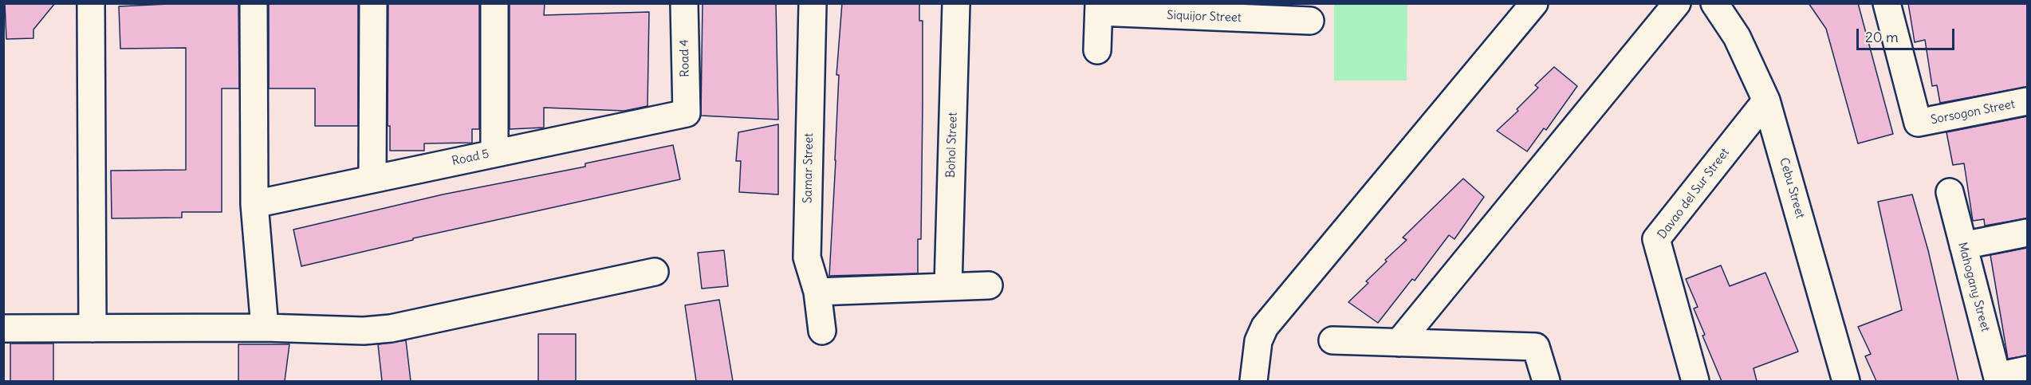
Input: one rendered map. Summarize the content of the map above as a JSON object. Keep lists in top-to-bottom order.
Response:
{
  "streets": {
    "street": [
      "Siquijor Street",
      "Road 4",
      "Sorsogon Street",
      "Bohol Street",
      "Road 5",
      "Samar Street",
      "Cebu Street",
      "Davao del Sur Street",
      "Mahogany Street"
    ]
  },
  "crossings": [
    ["Road 4", "Road 5"],
    ["Cebu Street", "Davao del Sur Street"]
  ],
  "scale_bar": "20 m"
}
